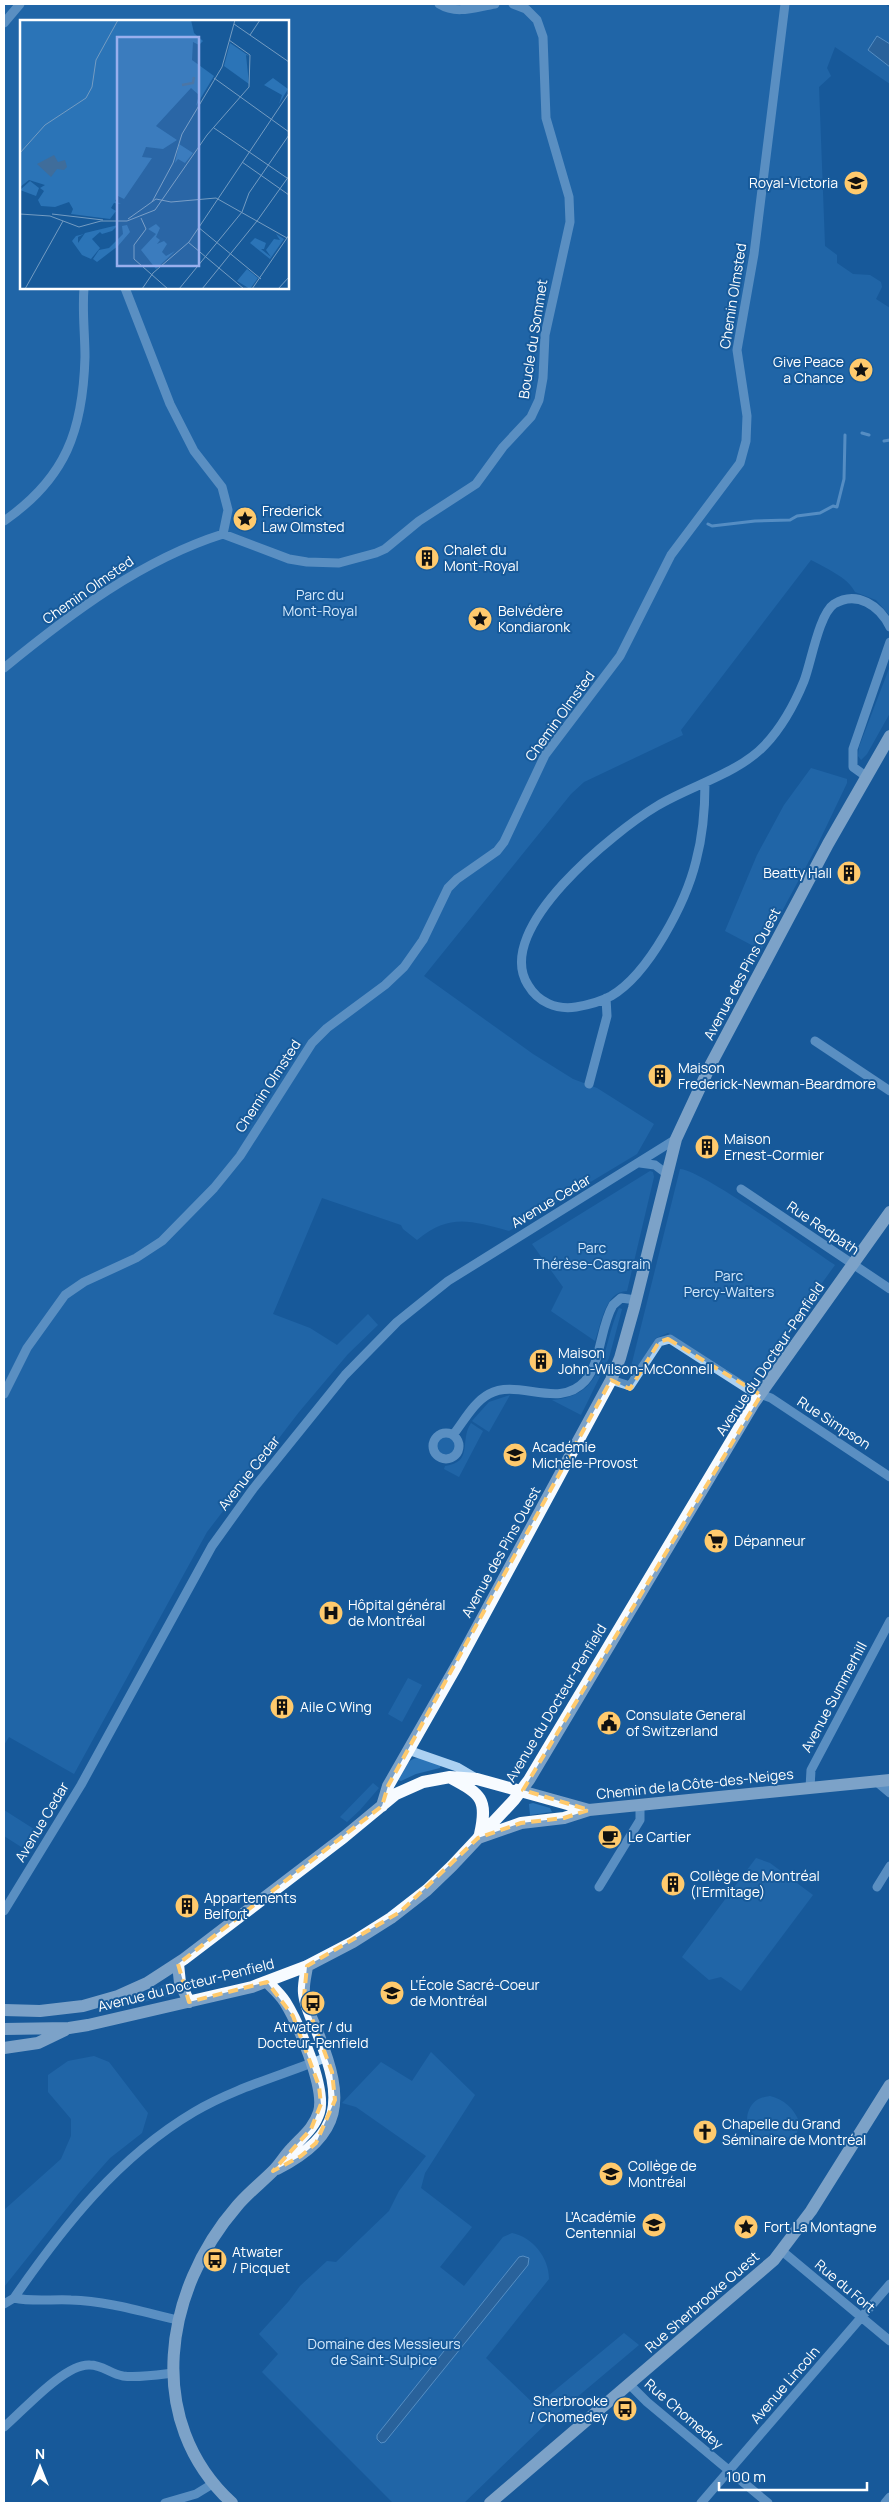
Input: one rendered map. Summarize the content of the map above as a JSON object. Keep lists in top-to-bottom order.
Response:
{
  "streets": {
    "main road": [
      "Avenue des Pins Ouest",
      "Avenue du Docteur-Penfield",
      "Chemin de la Côte-des-Neiges",
      "Rue Sherbrooke Ouest"
    ],
    "street": [
      "Chemin Olmsted",
      "Boucle du Sommet",
      "Avenue Cedar",
      "Rue Redpath",
      "Rue Simpson",
      "Avenue Summerhill",
      "Rue du Fort",
      "Avenue Lincoln",
      "Rue Chomedey"
    ]
  },
  "crossings": [
    ["Chemin Olmsted", "Boucle du Sommet"],
    ["Avenue des Pins Ouest", "Avenue Cedar"],
    ["Avenue des Pins Ouest", "Rue Simpson"],
    ["Avenue des Pins Ouest", "Chemin de la Côte-des-Neiges"],
    ["Rue Redpath", "Avenue du Docteur-Penfield"],
    ["Avenue du Docteur-Penfield", "Rue Simpson"],
    ["Avenue du Docteur-Penfield", "Chemin de la Côte-des-Neiges"],
    ["Avenue Summerhill", "Chemin de la Côte-des-Neiges"],
    ["Rue du Fort", "Rue Sherbrooke Ouest"],
    ["Rue du Fort", "Avenue Lincoln"],
    ["Rue Sherbrooke Ouest", "Rue Chomedey"],
    ["Avenue Lincoln", "Rue Chomedey"]
  ],
  "parks": [
    "Parc du Mont-Royal",
    "Parc Thérèse-Casgrain",
    "Parc Percy-Walters",
    "Domaine des Messieurs de Saint-Sulpice"
  ],
  "places": {
    "school or university": [
      "Royal-Victoria",
      "Académie Michèle-Provost",
      "L'École Sacré-Coeur de Montréal",
      "Collège de Montréal",
      "L’Académie Centennial"
    ],
    "place": [
      "Give Peace a Chance",
      "Frederick Law Olmsted",
      "Belvédère Kondiaronk",
      "Fort La Montagne"
    ],
    "building": [
      "Chalet du Mont-Royal",
      "Beatty Hall",
      "Maison Frederick-Newman-Beardmore",
      "Maison Ernest-Cormier",
      "Maison John-Wilson-McConnell",
      "Aile C Wing",
      "Collège de Montréal (l'Ermitage)",
      "Appartements Belfort"
    ],
    "supermarket": ["Dépanneur"],
    "hospital": ["Hôpital général de Montréal"],
    "public building": ["Consulate General of Switzerland"],
    "cafe": ["Le Cartier"],
    "bus stop": ["Atwater / du Docteur-Penfield", "Atwater / Picquet", "Sherbrooke / Chomedey"],
    "church": ["Chapelle du Grand Séminaire de Montréal"]
  },
  "scale_bar": "100 m",
  "north": "top"
}
